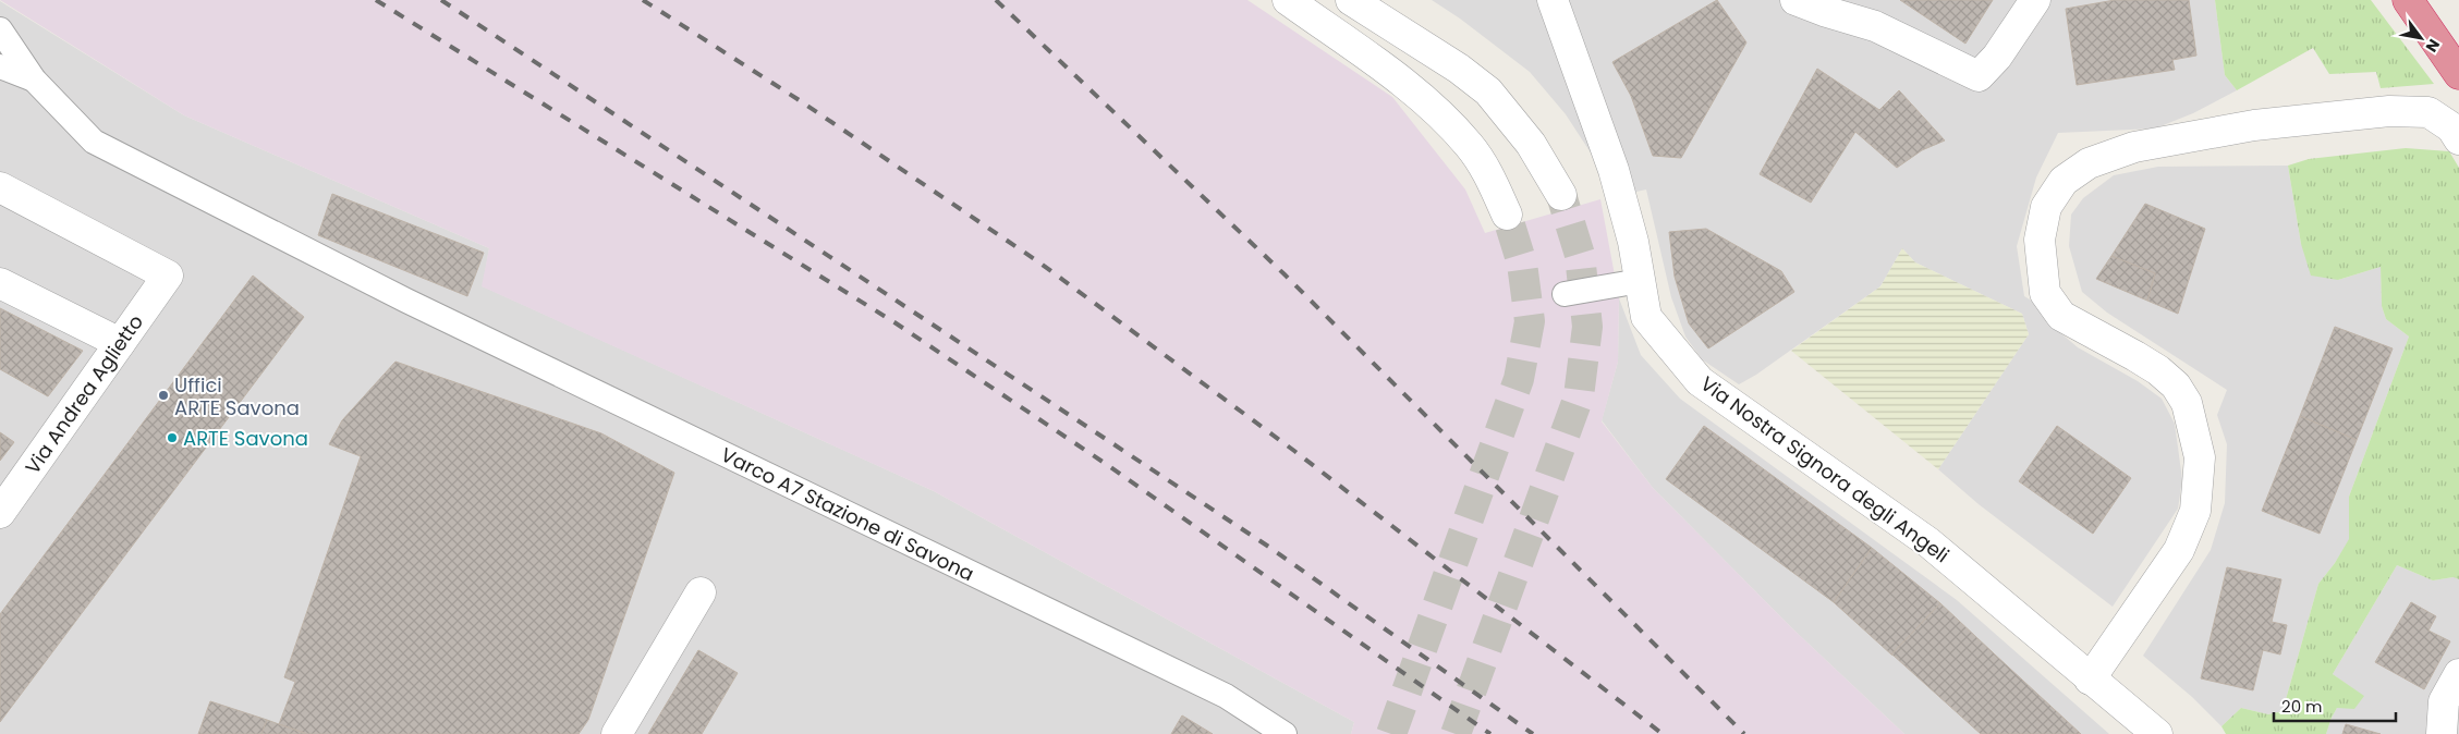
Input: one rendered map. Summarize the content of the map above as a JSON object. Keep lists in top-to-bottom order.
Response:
{
  "streets": {
    "street": ["Via Andrea Aglietto", "Via Nostra Signora degli Angeli"],
    "lane": ["Varco A7 Stazione di Savona"]
  },
  "places": ["Uffici ARTE Savona", "ARTE Savona"],
  "scale_bar": "20 m",
  "north": "bottom right"
}
